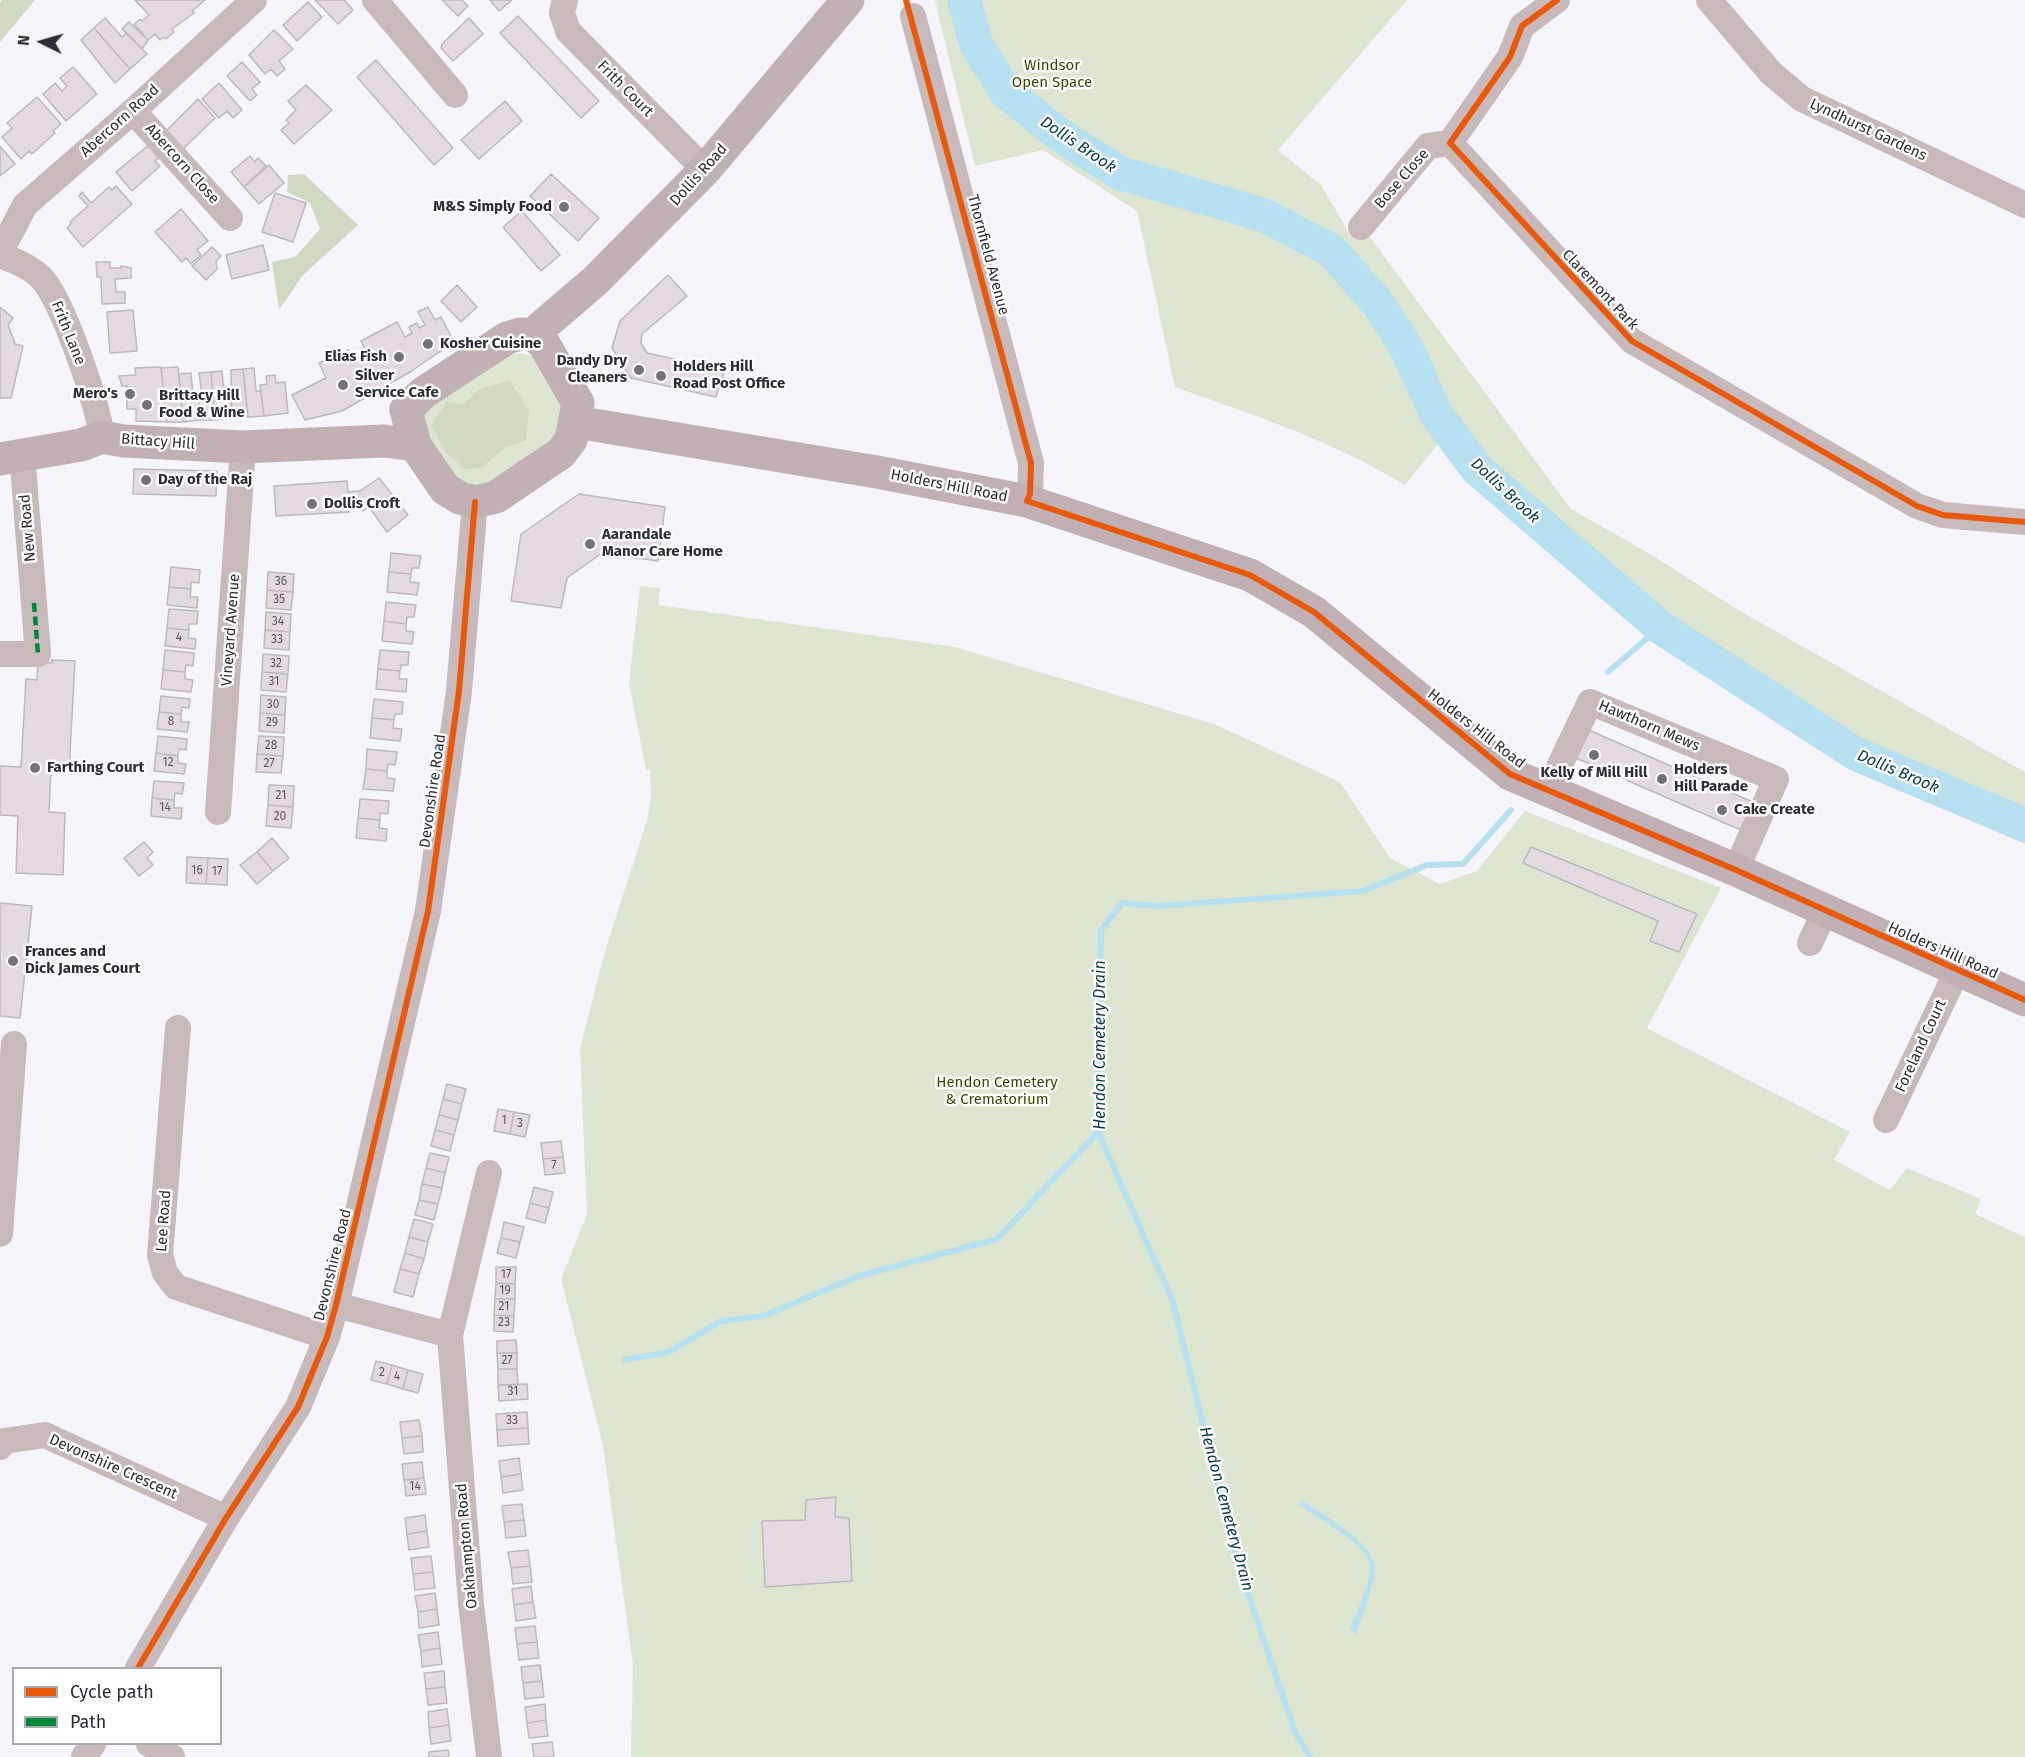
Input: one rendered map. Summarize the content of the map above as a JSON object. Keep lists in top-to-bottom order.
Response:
{
  "streets": {
    "main road": ["Dollis Road", "Bittacy Hill", "Holders Hill Road"],
    "street": [
      "Frith Court",
      "Abercorn Road",
      "Lyndhurst Gardens",
      "Abercorn Close",
      "Bose Close",
      "Thornfield Avenue",
      "Claremont Park",
      "Frith Lane",
      "New Road",
      "Vineyard Avenue",
      "Hawthorn Mews",
      "Devonshire Road",
      "Foreland Court",
      "Lee Road",
      "Devonshire Crescent",
      "Oakhampton Road"
    ]
  },
  "crossings": [
    ["Frith Court", "Dollis Road"],
    ["Abercorn Road", "Abercorn Close"],
    ["Abercorn Road", "Frith Lane"],
    ["Dollis Road", "Bittacy Hill"],
    ["Dollis Road", "Holders Hill Road"],
    ["Dollis Road", "Devonshire Road"],
    ["Bose Close", "Claremont Park"],
    ["Thornfield Avenue", "Holders Hill Road"],
    ["Frith Lane", "Bittacy Hill"],
    ["Bittacy Hill", "Holders Hill Road"],
    ["Bittacy Hill", "New Road"],
    ["Bittacy Hill", "Vineyard Avenue"],
    ["Bittacy Hill", "Devonshire Road"],
    ["Holders Hill Road", "Hawthorn Mews"],
    ["Holders Hill Road", "Devonshire Road"],
    ["Holders Hill Road", "Foreland Court"],
    ["Devonshire Road", "Lee Road"],
    ["Devonshire Road", "Devonshire Crescent"]
  ],
  "water": ["Dollis Brook", "Hendon Cemetery Drain"],
  "parks": ["Windsor Open Space", "Hendon Cemetery & Crematorium"],
  "places": [
    "M&S Simply Food",
    "Kosher Cuisine",
    "Elias Fish",
    "Dandy Dry Cleaners",
    "Holders Hill Road Post Office",
    "Silver Service Cafe",
    "Mero's",
    "Brittacy Hill Food & Wine",
    "Day of the Raj",
    "Dollis Croft",
    "Aarandale Manor Care Home",
    "Kelly of Mill Hill",
    "Farthing Court",
    "Holders Hill Parade",
    "Cake Create",
    "Frances and Dick James Court"
  ],
  "house_numbers": [
    "36",
    "35",
    "34",
    "4",
    "33",
    "32",
    "31",
    "30",
    "8",
    "29",
    "28",
    "12",
    "27",
    "21",
    "14",
    "20",
    "16",
    "17",
    "1",
    "3",
    "7",
    "17",
    "19",
    "21",
    "23",
    "27",
    "2",
    "4",
    "31",
    "33",
    "14"
  ],
  "legend": ["Cycle path", "Path"],
  "north": "left"
}
